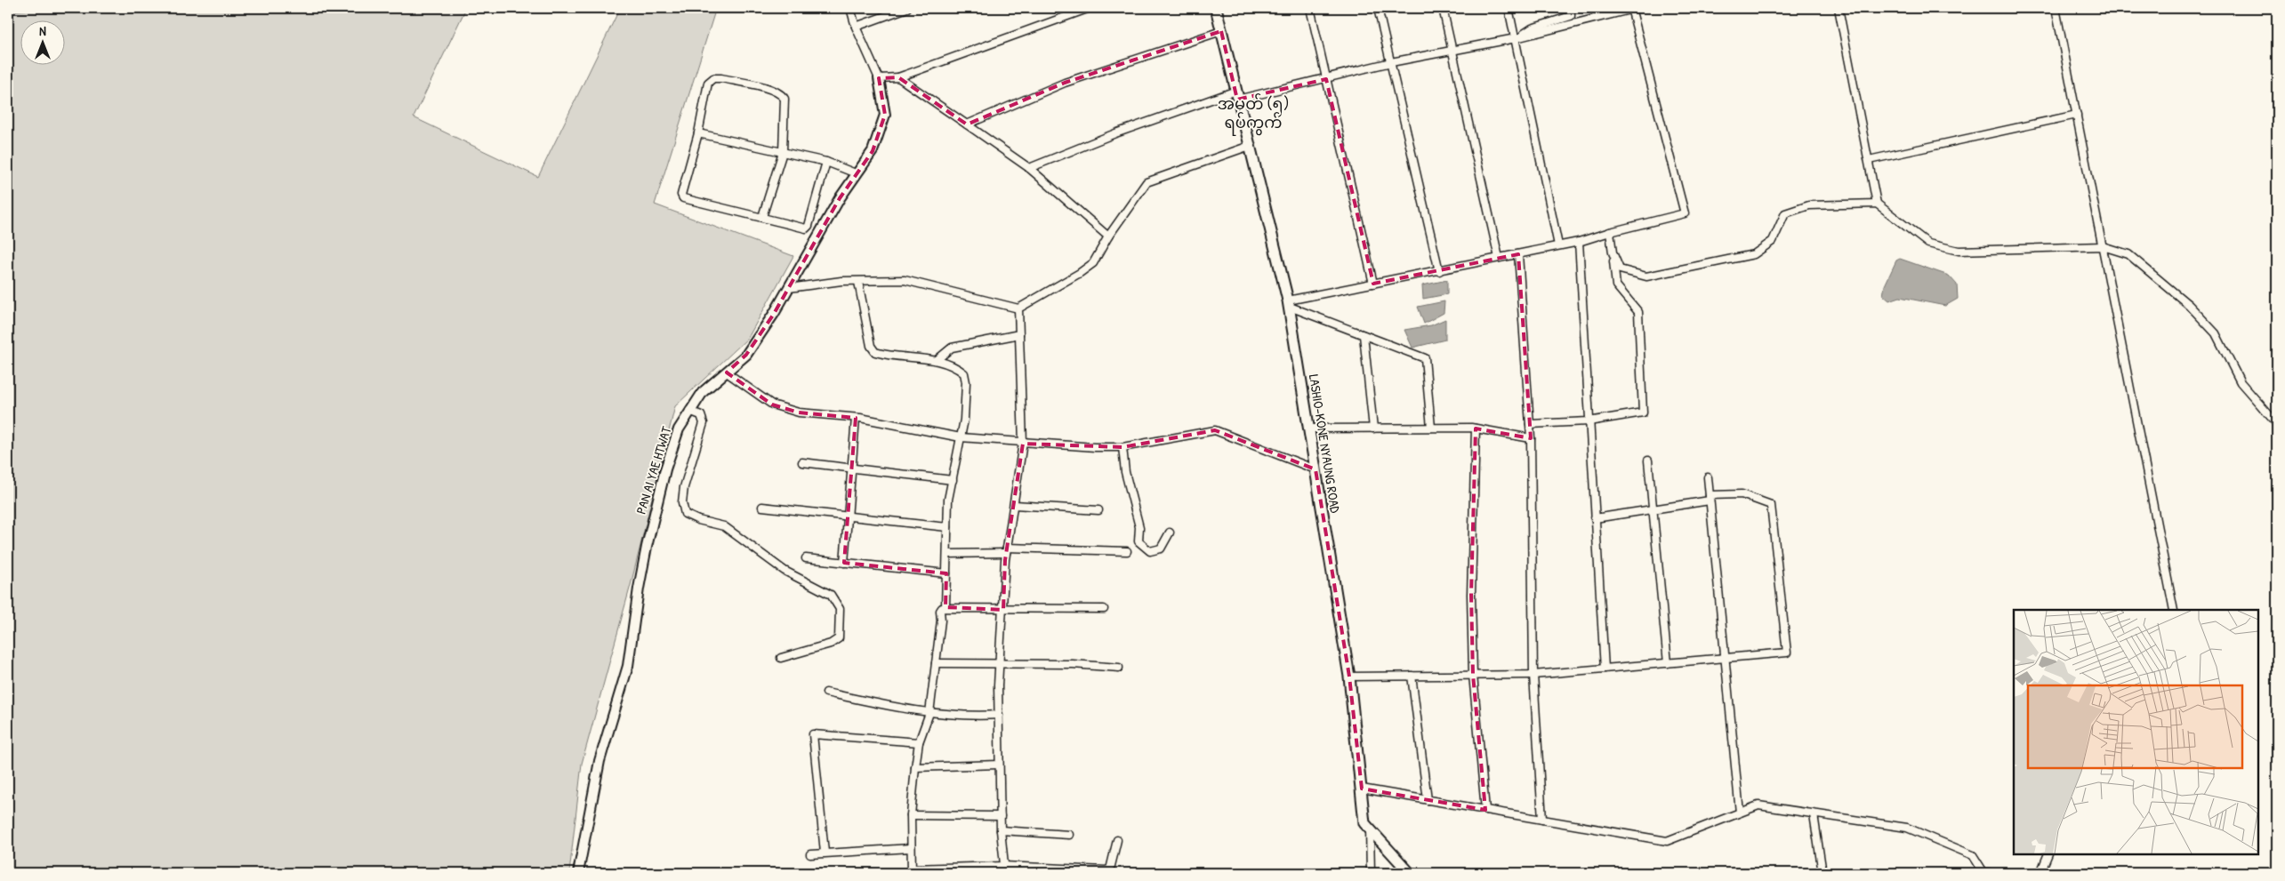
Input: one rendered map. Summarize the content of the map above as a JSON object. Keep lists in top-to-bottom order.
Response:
{
  "streets": {
    "main road": ["LASHIO-KONE NYAUNG ROAD"],
    "street": ["PAN AI YAE HTWAT"]
  },
  "districts": ["အမှတ် (၅) ရပ်ကွက်"],
  "north": "top"
}
